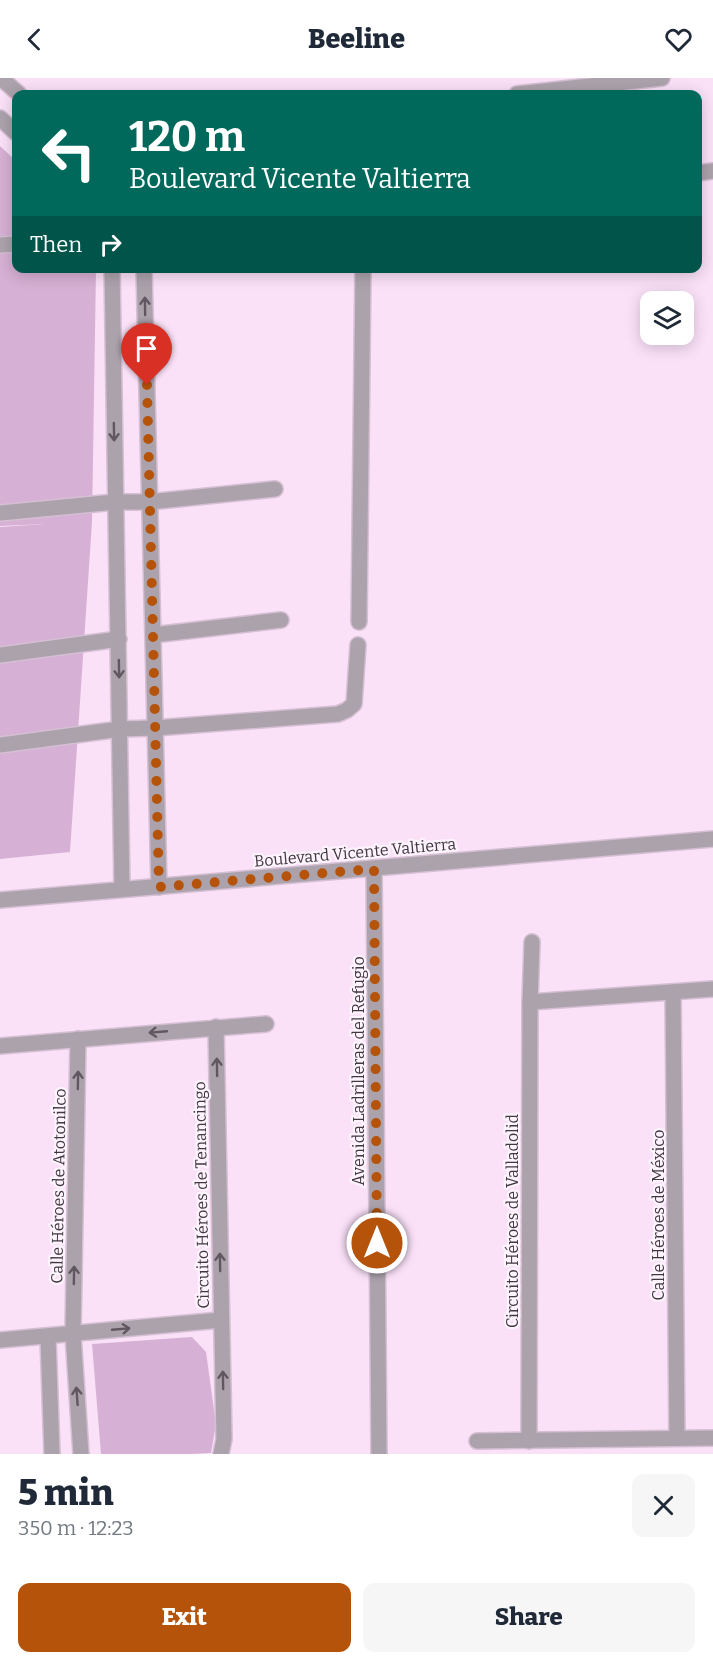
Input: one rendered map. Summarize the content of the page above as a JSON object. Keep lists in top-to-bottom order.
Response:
{
  "streets": {
    "street": [
      "Boulevard Vicente Valtierra",
      "Avenida Ladrilleras del Refugio",
      "Calle Héroes de Atotonilco",
      "Circuito Héroes de Tenancingo",
      "Calle Héroes de México",
      "Circuito Héroes de Valladolid"
    ]
  },
  "crossings": [
    ["Boulevard Vicente Valtierra", "Avenida Ladrilleras del Refugio"],
    ["Calle Héroes de Atotonilco", "Circuito Héroes de Tenancingo"]
  ],
  "one_way": ["Calle Héroes de Atotonilco"],
  "page": {
    "header": "Beeline",
    "turn": ["120 m", "Boulevard Vicente Valtierra"],
    "then": "Then",
    "heading": ["5 min", "350 m · 12:23"],
    "buttons": ["Exit", "Share"]
  }
}
